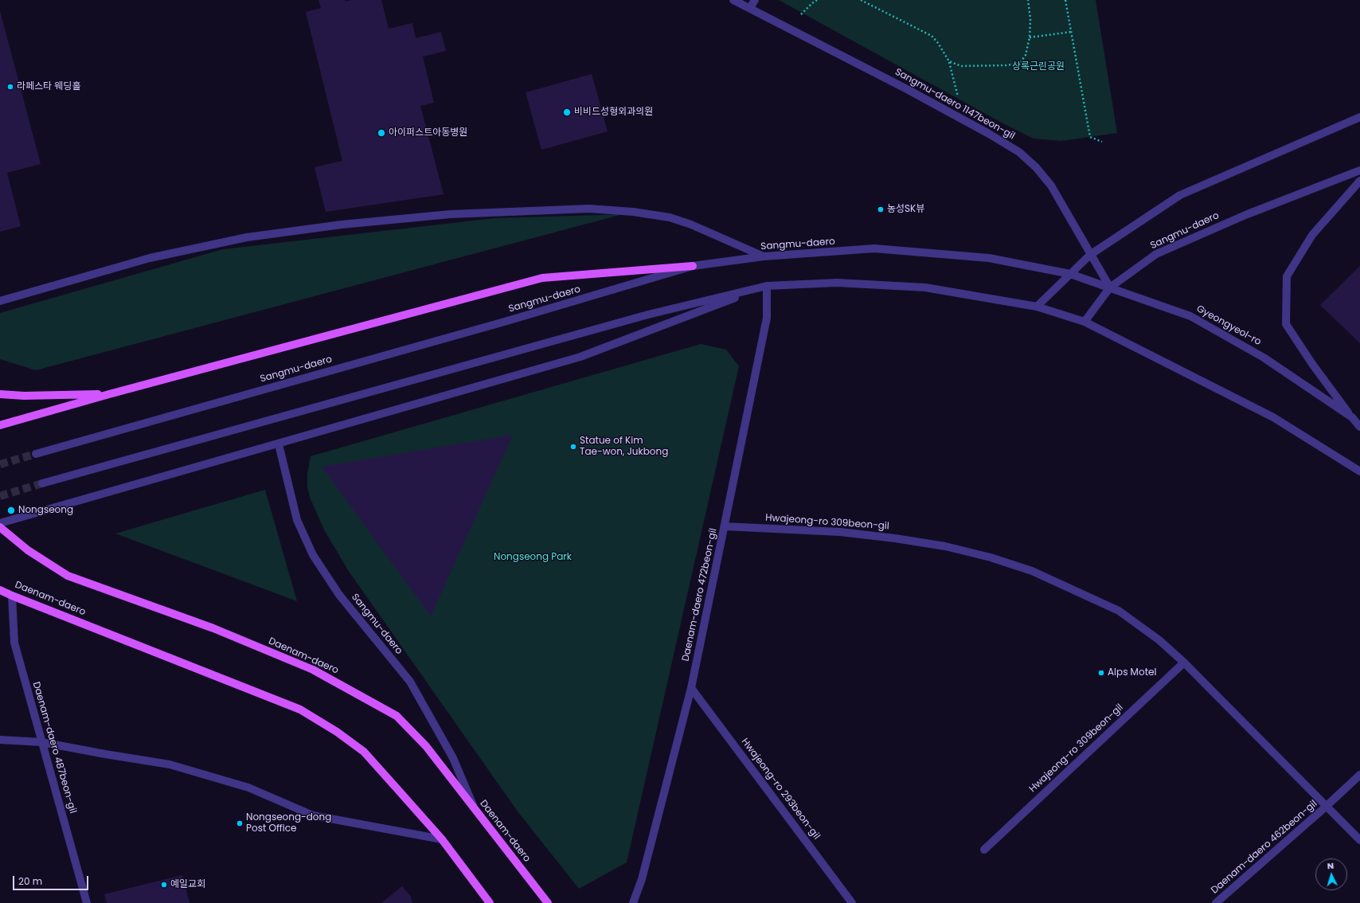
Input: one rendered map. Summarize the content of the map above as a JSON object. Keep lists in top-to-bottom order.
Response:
{
  "streets": {
    "main road": ["Daenam-daero"],
    "street": [
      "Sangmu-daero 1147beon-gil",
      "Sangmu-daero",
      "Gyeongyeol-ro",
      "Hwajeong-ro 309beon-gil",
      "Daenam-daero 472beon-gil",
      "Daenam-daero 487beon-gil",
      "Hwajeong-ro 293beon-gil",
      "Daenam-daero 462beon-gil"
    ]
  },
  "crossings": [
    ["Sangmu-daero 1147beon-gil", "Sangmu-daero"],
    ["Sangmu-daero 1147beon-gil", "Gyeongyeol-ro"],
    ["Sangmu-daero", "Gyeongyeol-ro"],
    ["Sangmu-daero", "Daenam-daero"],
    ["Hwajeong-ro 309beon-gil", "Daenam-daero 472beon-gil"],
    ["Hwajeong-ro 309beon-gil", "Daenam-daero 462beon-gil"],
    ["Daenam-daero 472beon-gil", "Hwajeong-ro 293beon-gil"],
    ["Daenam-daero", "Daenam-daero 487beon-gil"]
  ],
  "parks": ["상록근린공원", "Nongseong Park"],
  "places": [
    "라페스타 웨딩홀",
    "비비드성형외과의원",
    "아이퍼스트아동병원",
    "농성SK뷰",
    "Statue of Kim Tae-won, Jukbong",
    "Nongseong",
    "Alps Motel",
    "Nongseong-dong Post Office",
    "예일교회"
  ],
  "scale_bar": "20 m",
  "north": "top"
}
